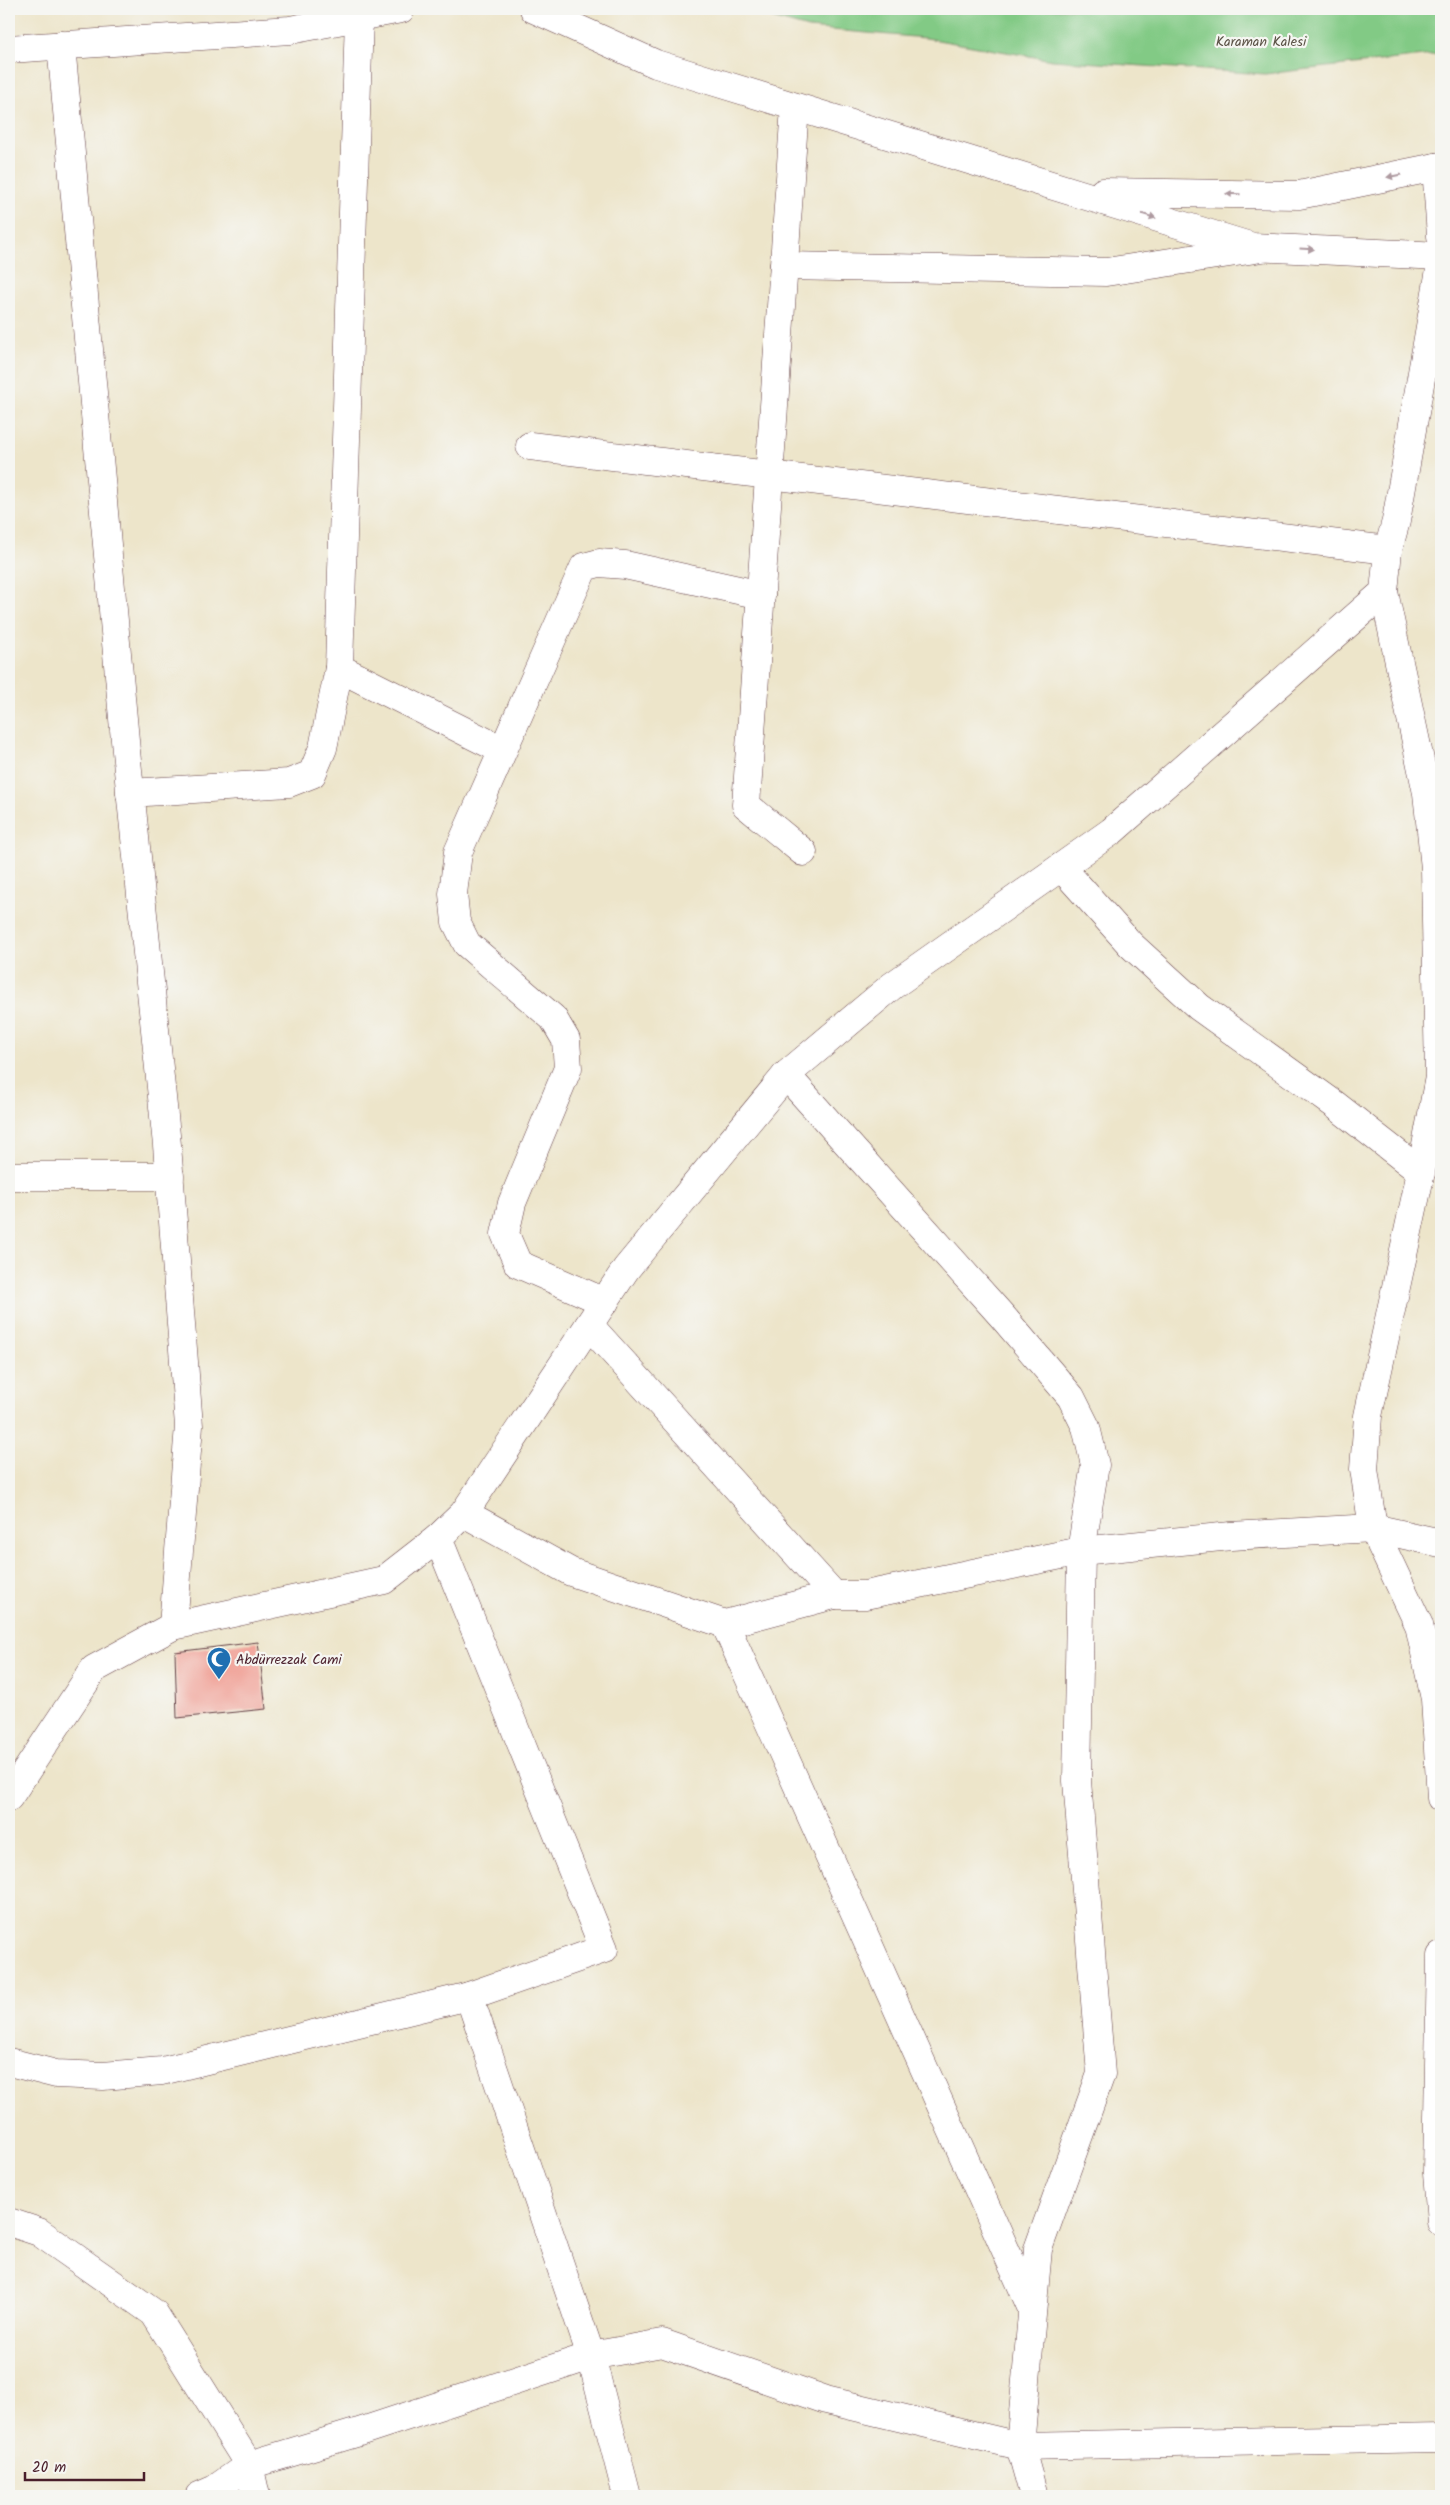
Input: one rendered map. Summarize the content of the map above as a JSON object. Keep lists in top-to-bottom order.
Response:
{
  "parks": ["Karaman Kalesi"],
  "places": {
    "mosque": ["Abdürrezzak Cami"]
  },
  "scale_bar": "20 m"
}
